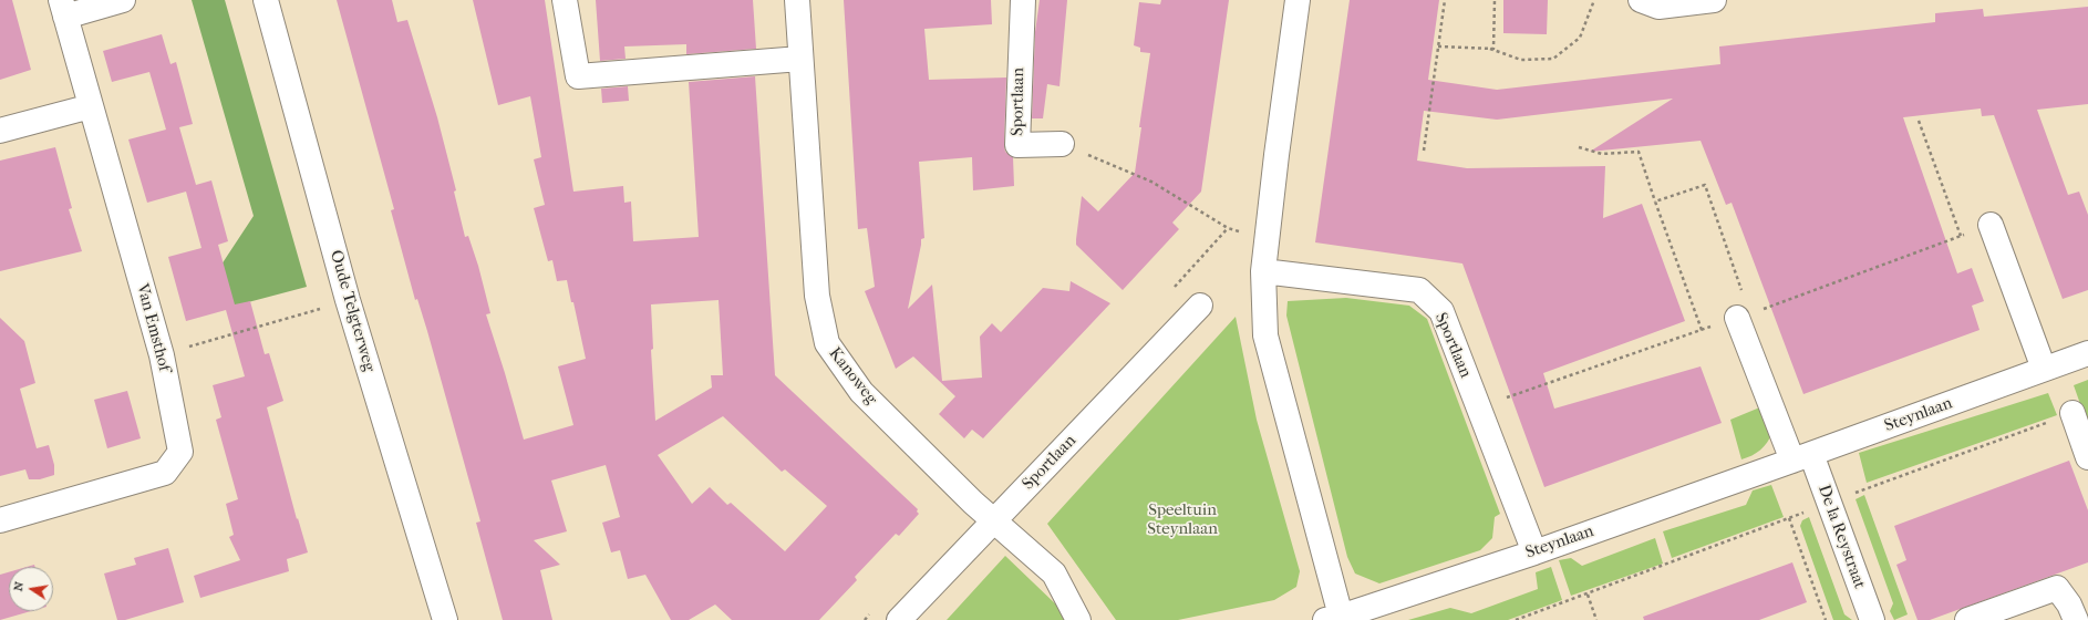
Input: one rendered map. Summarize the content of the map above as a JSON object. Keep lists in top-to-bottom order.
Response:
{
  "streets": {
    "street": [
      "Sportlaan",
      "Oude Telgterweg",
      "Van Emsthof",
      "Kanoweg",
      "Steynlaan",
      "De la Reystraat"
    ]
  },
  "crossings": [
    ["Sportlaan", "Kanoweg"],
    ["Sportlaan", "Steynlaan"],
    ["Steynlaan", "De la Reystraat"]
  ],
  "parks": ["Speeltuin Steynlaan"],
  "north": "left"
}
